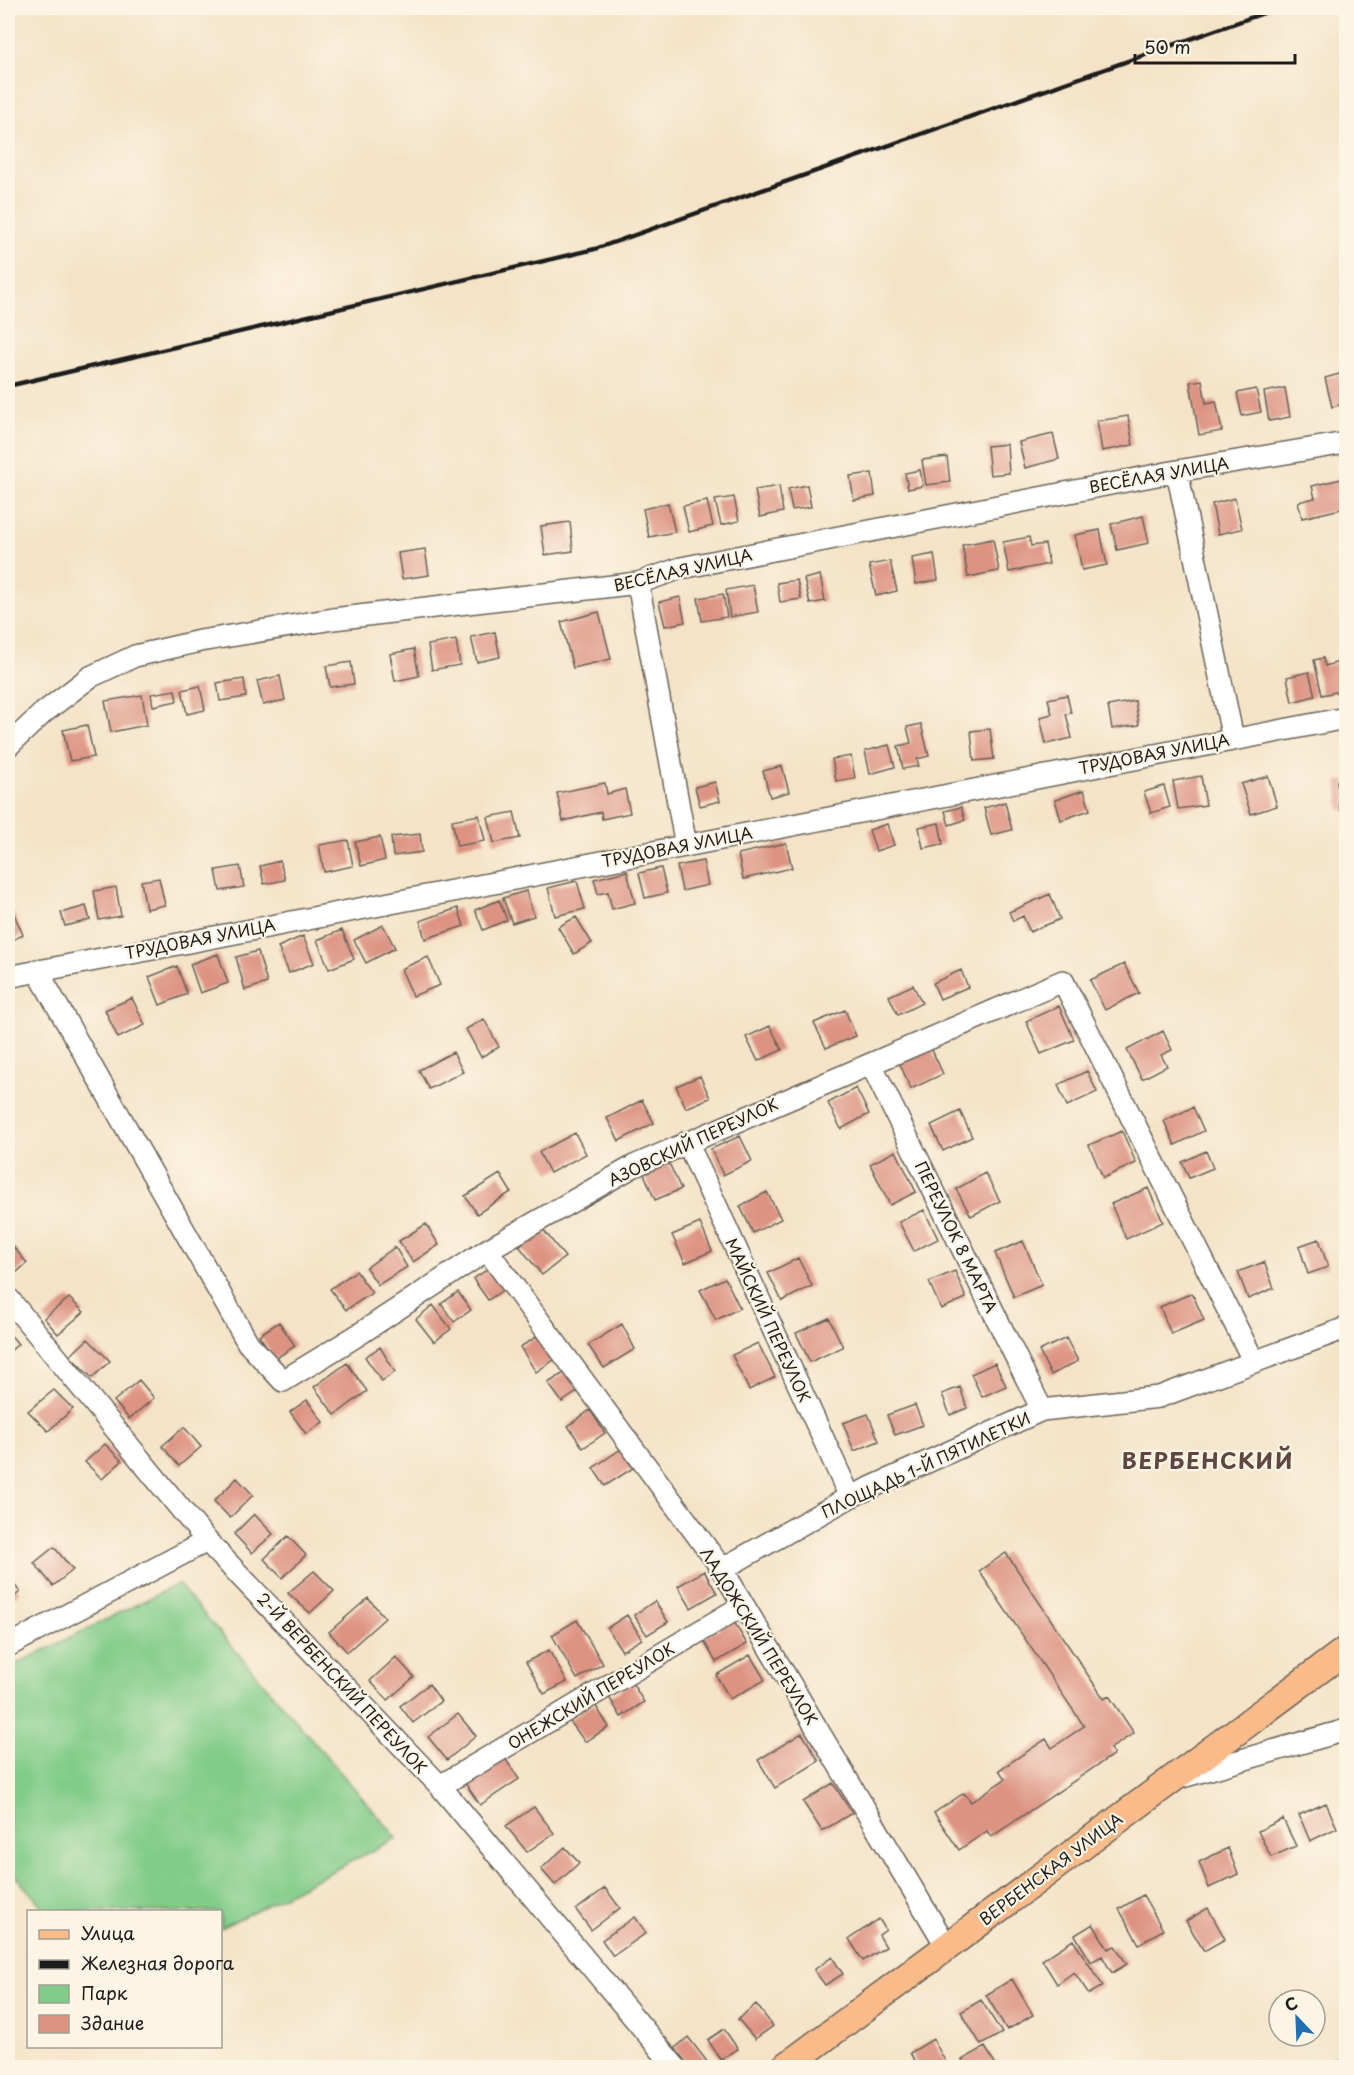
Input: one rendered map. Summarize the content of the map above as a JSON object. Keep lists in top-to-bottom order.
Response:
{
  "streets": {
    "main road": ["ВЕРБЕНСКАЯ УЛИЦА"],
    "street": [
      "ВЕСЁЛАЯ УЛИЦА",
      "ТРУДОВАЯ УЛИЦА",
      "АЗОВСКИЙ ПЕРЕУЛОК",
      "ПЕРЕУЛОК 8 МАРТА",
      "МАЙСКИЙ ПЕРЕУЛОК",
      "ПЛОЩАДЬ 1-Й ПЯТИЛЕТКИ",
      "ЛАДОЖСКИЙ ПЕРЕУЛОК",
      "2-Й ВЕРБЕНСКИЙ ПЕРЕУЛОК",
      "ОНЕЖСКИЙ ПЕРЕУЛОК"
    ]
  },
  "crossings": [
    ["ТРУДОВАЯ УЛИЦА", "АЗОВСКИЙ ПЕРЕУЛОК"],
    ["АЗОВСКИЙ ПЕРЕУЛОК", "ПЕРЕУЛОК 8 МАРТА"],
    ["АЗОВСКИЙ ПЕРЕУЛОК", "МАЙСКИЙ ПЕРЕУЛОК"],
    ["АЗОВСКИЙ ПЕРЕУЛОК", "ПЛОЩАДЬ 1-Й ПЯТИЛЕТКИ"],
    ["АЗОВСКИЙ ПЕРЕУЛОК", "ЛАДОЖСКИЙ ПЕРЕУЛОК"],
    ["ПЕРЕУЛОК 8 МАРТА", "ПЛОЩАДЬ 1-Й ПЯТИЛЕТКИ"],
    ["МАЙСКИЙ ПЕРЕУЛОК", "ПЛОЩАДЬ 1-Й ПЯТИЛЕТКИ"],
    ["ПЛОЩАДЬ 1-Й ПЯТИЛЕТКИ", "ЛАДОЖСКИЙ ПЕРЕУЛОК"],
    ["ЛАДОЖСКИЙ ПЕРЕУЛОК", "ОНЕЖСКИЙ ПЕРЕУЛОК"],
    ["ЛАДОЖСКИЙ ПЕРЕУЛОК", "ВЕРБЕНСКАЯ УЛИЦА"],
    ["2-Й ВЕРБЕНСКИЙ ПЕРЕУЛОК", "ОНЕЖСКИЙ ПЕРЕУЛОК"]
  ],
  "districts": ["ВЕРБЕНСКИЙ"],
  "legend": [
    "Улица",
    "Железная дорога",
    "Парк",
    "Здание"
  ],
  "scale_bar": "50 m",
  "north": "top left"
}
